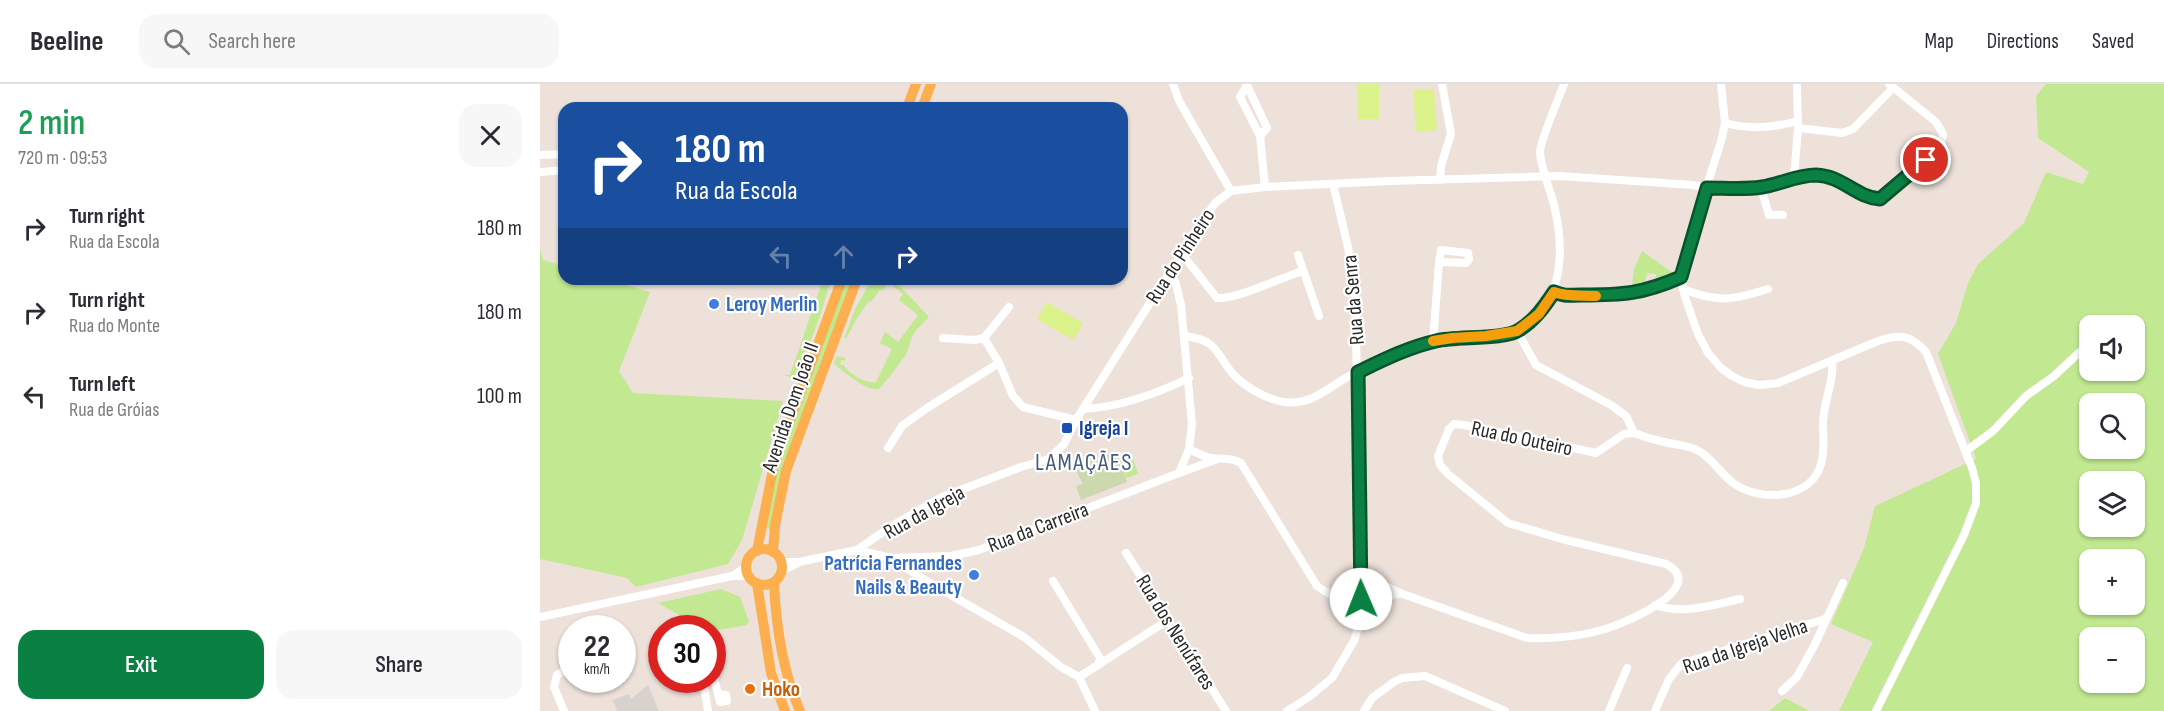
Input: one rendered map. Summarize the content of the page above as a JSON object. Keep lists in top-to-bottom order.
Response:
{
  "streets": {
    "main road": ["Avenida Dom João II"],
    "street": [
      "Rua do Pinheiro",
      "Rua da Senra",
      "Rua do Outeiro",
      "Rua da Igreja",
      "Rua da Carreira",
      "Rua dos Nenúfares",
      "Rua da Igreja Velha"
    ]
  },
  "crossings": [
    ["Rua do Pinheiro", "Rua da Senra"],
    ["Rua do Pinheiro", "Rua da Igreja"],
    ["Rua da Senra", "Rua do Outeiro"],
    ["Avenida Dom João II", "Rua da Igreja"]
  ],
  "districts": ["LAMAÇÃES"],
  "places": {
    "other": ["Leroy Merlin", "Patrícia Fernandes Nails & Beauty", "Hoko"],
    "transit": ["Igreja I"]
  },
  "page": {
    "header": "Beeline",
    "search": "Search here",
    "nav": ["Map", "Directions", "Saved"],
    "heading": ["2 min", "720 m · 09:53"],
    "turn": ["180 m", "Rua da Escola"],
    "list": [
      {
        "name": "Turn right",
        "note": "Rua da Escola",
        "value": "180 m"
      },
      {
        "name": "Turn right",
        "note": "Rua do Monte",
        "value": "180 m"
      },
      {
        "name": "Turn left",
        "note": "Rua de Gróias",
        "value": "100 m"
      }
    ],
    "map_buttons": ["+", "−"],
    "speed": "22 km/h",
    "limit": "30",
    "buttons": ["Exit", "Share"]
  }
}
